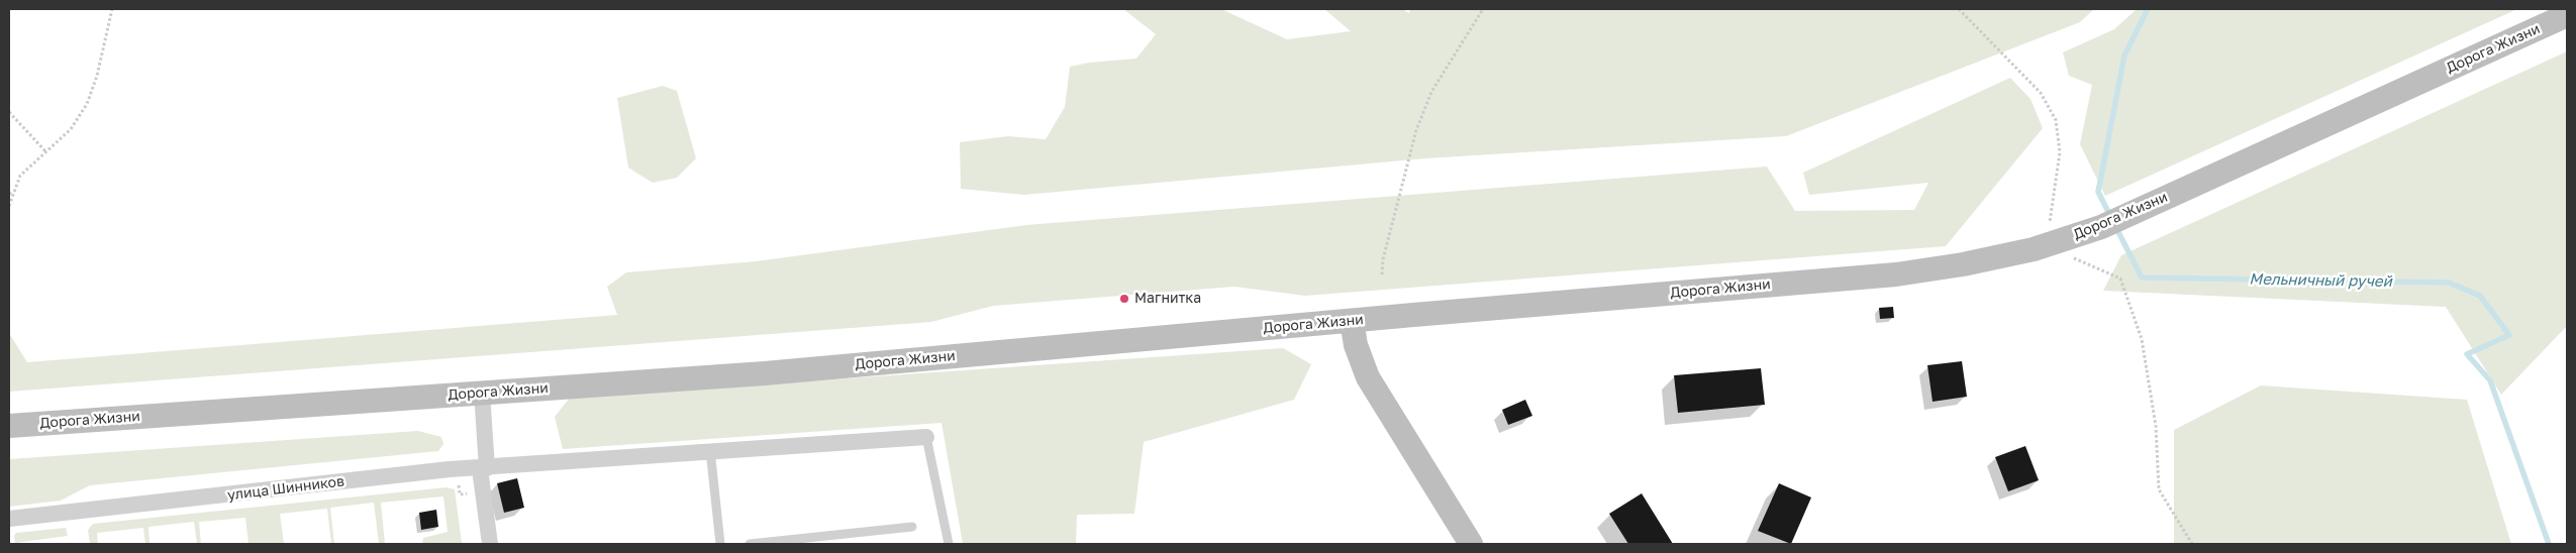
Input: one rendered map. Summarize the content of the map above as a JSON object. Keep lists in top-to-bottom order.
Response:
{
  "streets": {
    "main road": ["Дорога Жизни"],
    "street": ["улица Шинников"]
  },
  "water": ["Мельничный ручей"],
  "places": ["Магнитка"]
}
